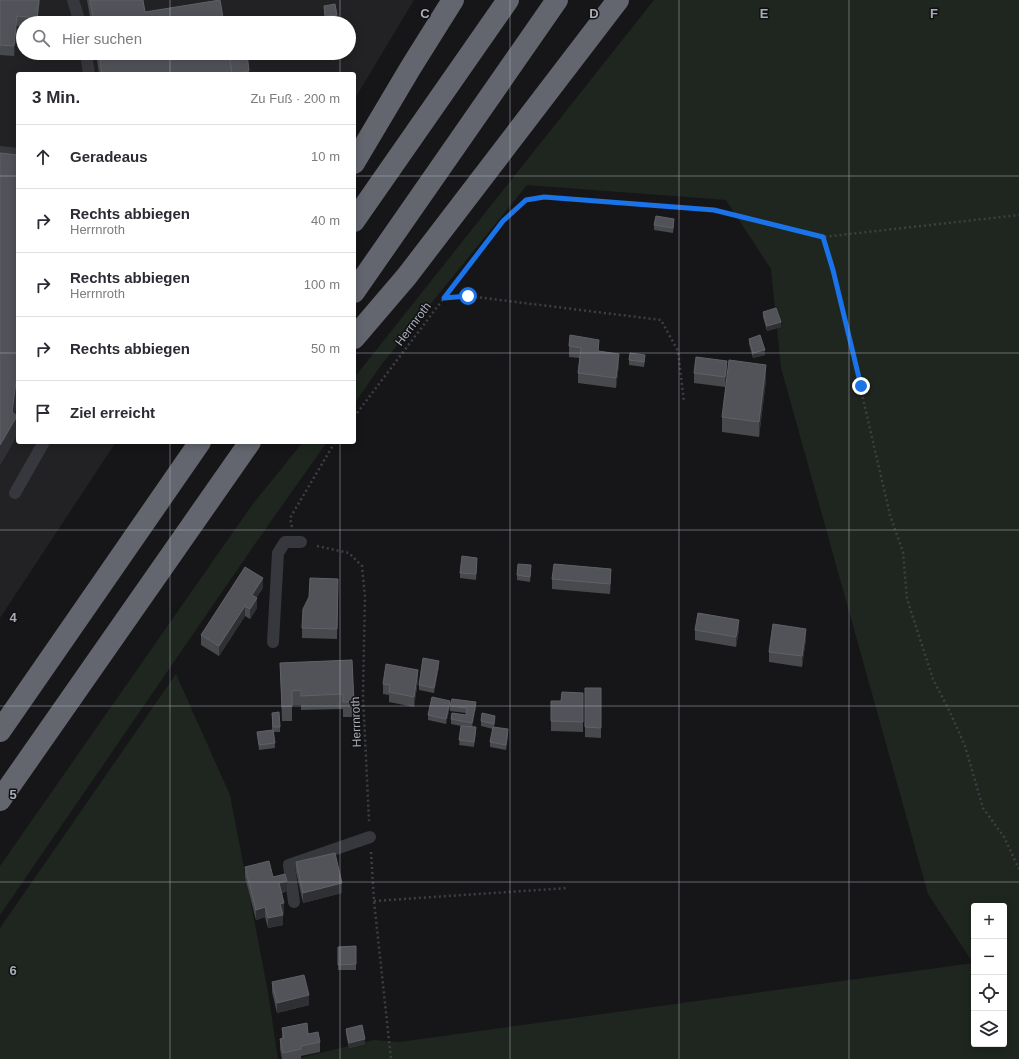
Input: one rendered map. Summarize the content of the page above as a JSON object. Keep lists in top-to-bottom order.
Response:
{
  "streets": {
    "path": ["Herrnroth"]
  },
  "page": {
    "search": "Hier suchen",
    "heading": ["3 Min.", "Zu Fuß · 200 m"],
    "list": [
      ["Geradeaus", "10 m"],
      ["Rechts abbiegen", "Herrnroth", "40 m"],
      ["Rechts abbiegen", "Herrnroth", "100 m"],
      ["Rechts abbiegen", "50 m"],
      "Ziel erreicht"
    ],
    "map_buttons": ["+", "−"]
  },
  "grid": {
    "columns": [
      "C",
      "D",
      "E",
      "F"
    ],
    "rows": ["4", "5", "6"]
  }
}
